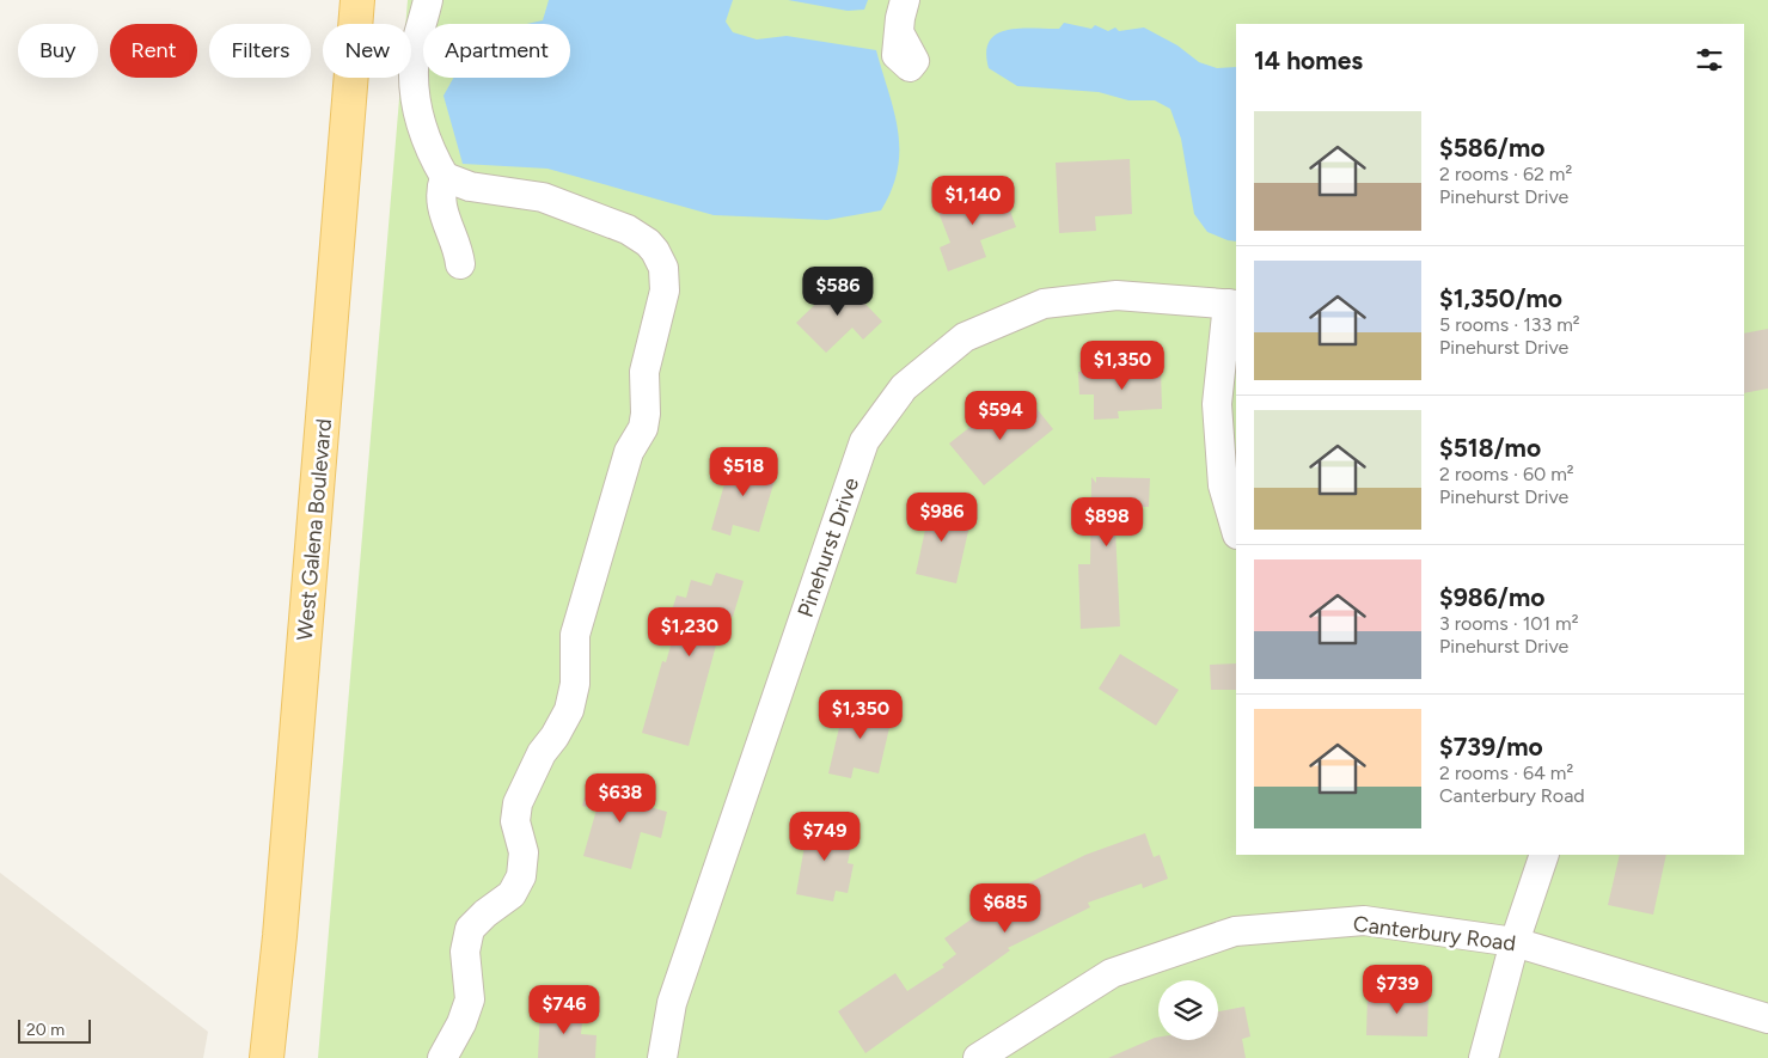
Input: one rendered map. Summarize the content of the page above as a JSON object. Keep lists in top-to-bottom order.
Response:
{
  "streets": {
    "main road": ["West Galena Boulevard"],
    "street": ["Pinehurst Drive", "Canterbury Road"]
  },
  "scale_bar": "20 m",
  "page": {
    "chip": [
      "Buy",
      "Rent",
      "Filters",
      "New",
      "Apartment"
    ],
    "heading": "14 homes",
    "list": [
      {
        "name": "$586/mo",
        "note": "2 rooms · 62 m² · Pinehurst Drive"
      },
      {
        "name": "$1,350/mo",
        "note": "5 rooms · 133 m² · Pinehurst Drive"
      },
      {
        "name": "$518/mo",
        "note": "2 rooms · 60 m² · Pinehurst Drive"
      },
      {
        "name": "$986/mo",
        "note": "3 rooms · 101 m² · Pinehurst Drive"
      },
      {
        "name": "$739/mo",
        "note": "2 rooms · 64 m² · Canterbury Road"
      }
    ],
    "price": [
      "$1,140",
      "$586",
      "$1,350",
      "$594",
      "$518",
      "$986",
      "$898",
      "$1,230",
      "$1,350",
      "$638",
      "$749",
      "$685",
      "$739",
      "$746"
    ],
    "scale": "20 m"
  }
}
